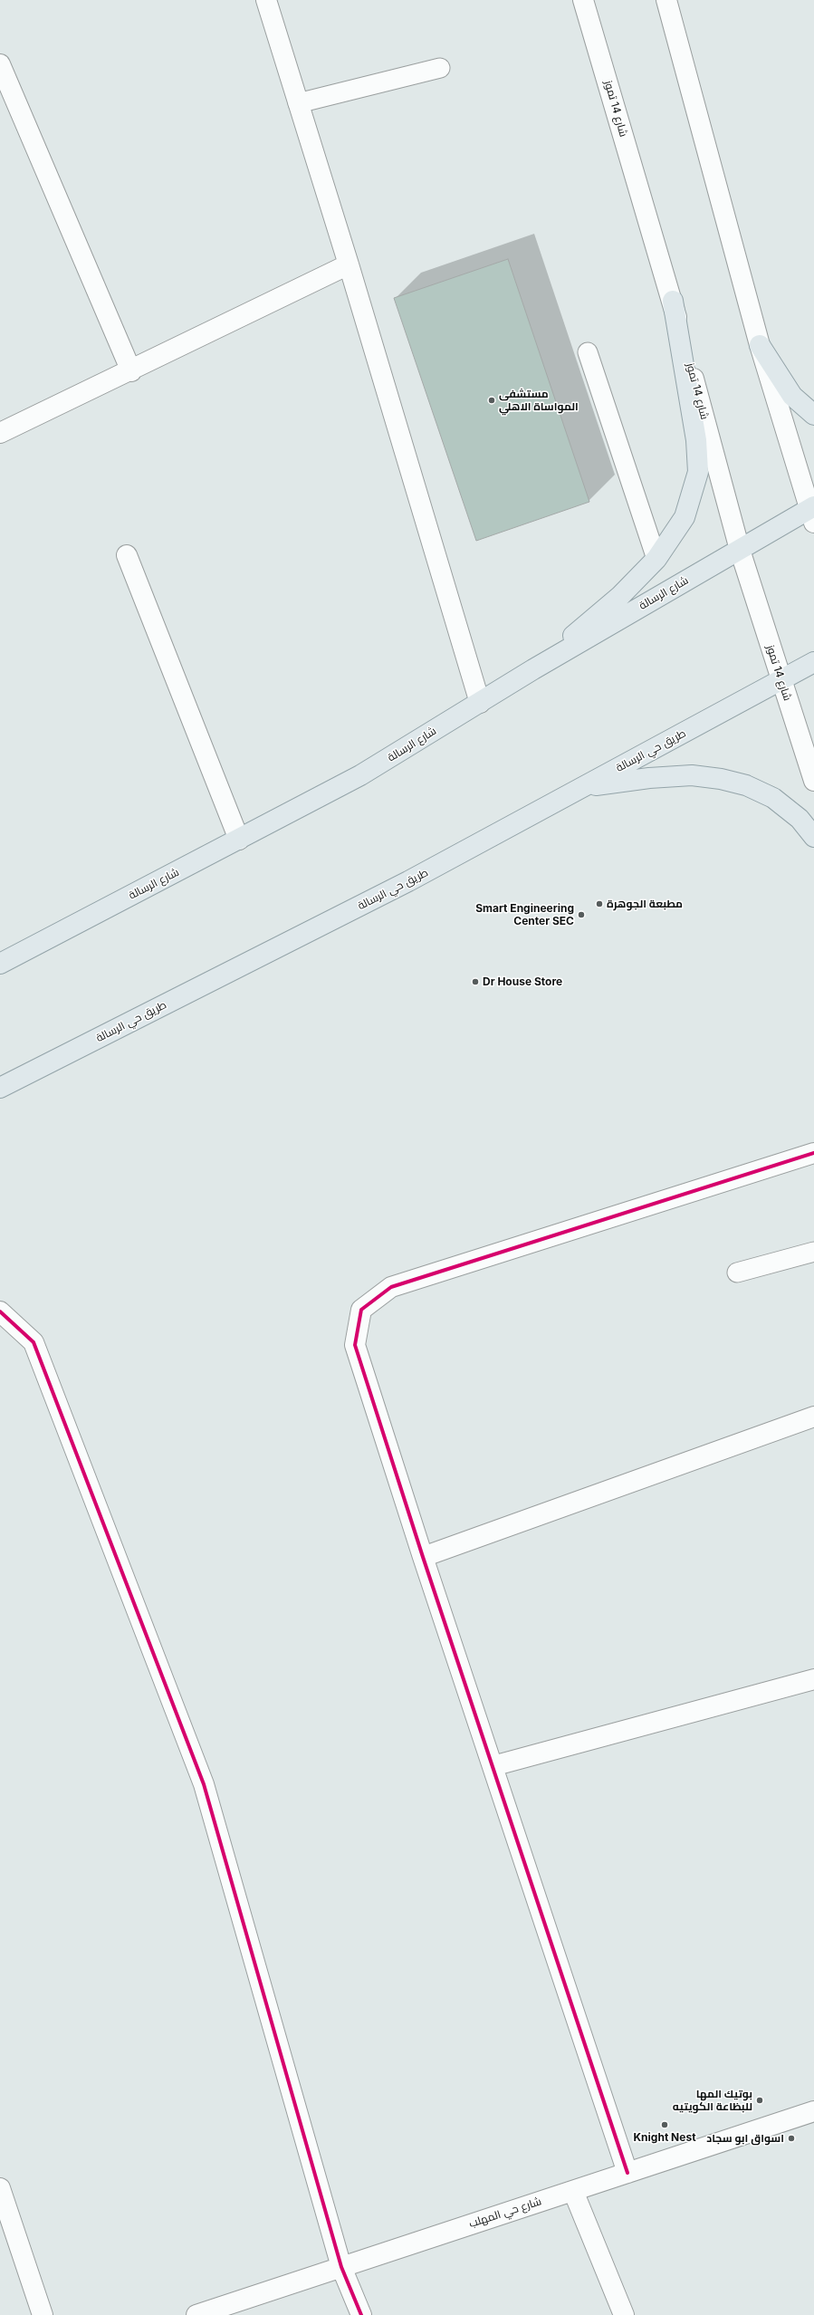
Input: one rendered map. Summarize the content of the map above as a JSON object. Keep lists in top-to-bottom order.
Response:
{
  "streets": {
    "main road": ["شارع الرسالة", "طريق حي الرسالة"],
    "street": ["شارع 14 تموز", "شارع حي المهلب"]
  },
  "crossings": [
    ["شارع 14 تموز", "شارع الرسالة"],
    ["شارع 14 تموز", "طريق حي الرسالة"]
  ],
  "places": [
    "مستشفى المواساة اﻻهلي",
    "مطبعة الجوهرة",
    "Smart Engineering Center SEC",
    "Dr House Store",
    "بوتيك المها للبظاعة الكويتيه",
    "Knight Nest",
    "اسواق ابو سجاد"
  ]
}
